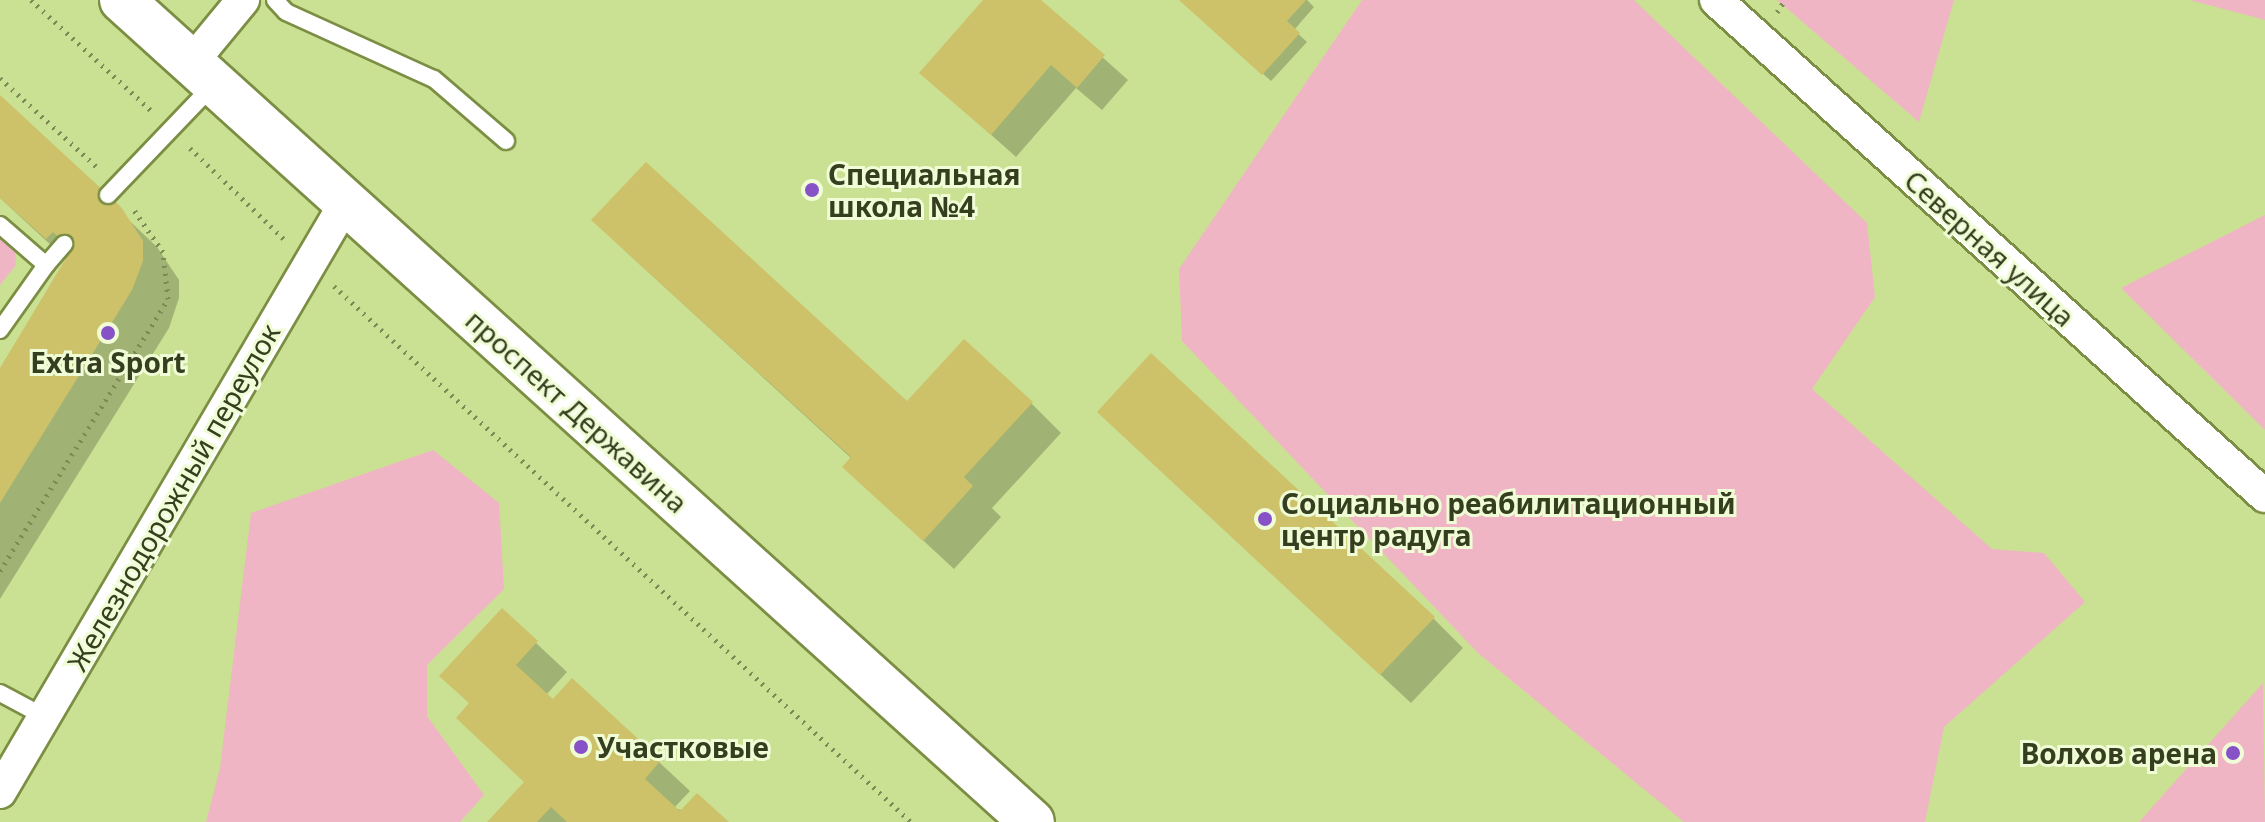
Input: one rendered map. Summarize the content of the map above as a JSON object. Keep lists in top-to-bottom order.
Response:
{
  "streets": {
    "main road": ["проспект Державина"],
    "street": ["Северная улица", "Железнодорожный переулок"]
  },
  "crossings": [
    ["проспект Державина", "Железнодорожный переулок"]
  ],
  "places": [
    "Специальная школа №4",
    "Extra Sport",
    "Социально реабилитационный центр радуга",
    "Участковые",
    "Волхов арена"
  ]
}
